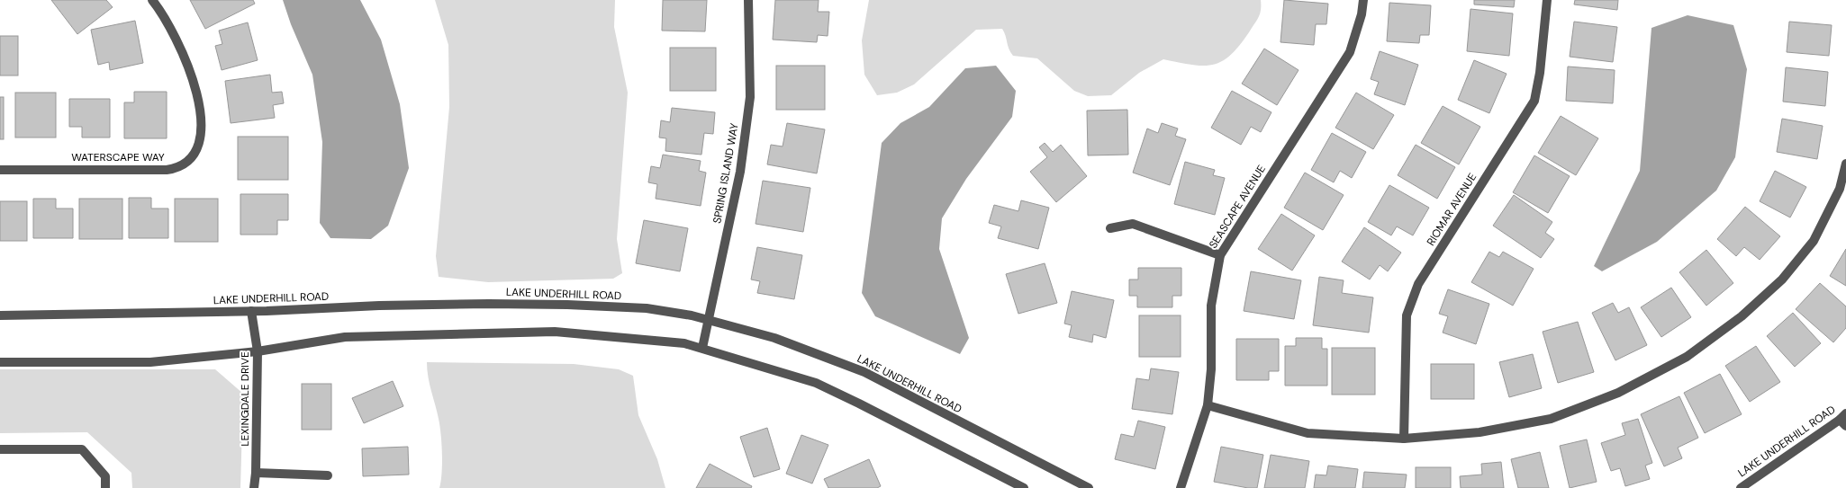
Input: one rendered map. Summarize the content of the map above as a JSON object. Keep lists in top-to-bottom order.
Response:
{
  "streets": {
    "street": [
      "WATERSCAPE WAY",
      "SPRING ISLAND WAY",
      "SEASCAPE AVENUE",
      "RIOMAR AVENUE",
      "LAKE UNDERHILL ROAD",
      "LEXINGDALE DRIVE"
    ]
  },
  "crossings": [
    ["SPRING ISLAND WAY", "LAKE UNDERHILL ROAD"],
    ["LAKE UNDERHILL ROAD", "LEXINGDALE DRIVE"]
  ]
}
